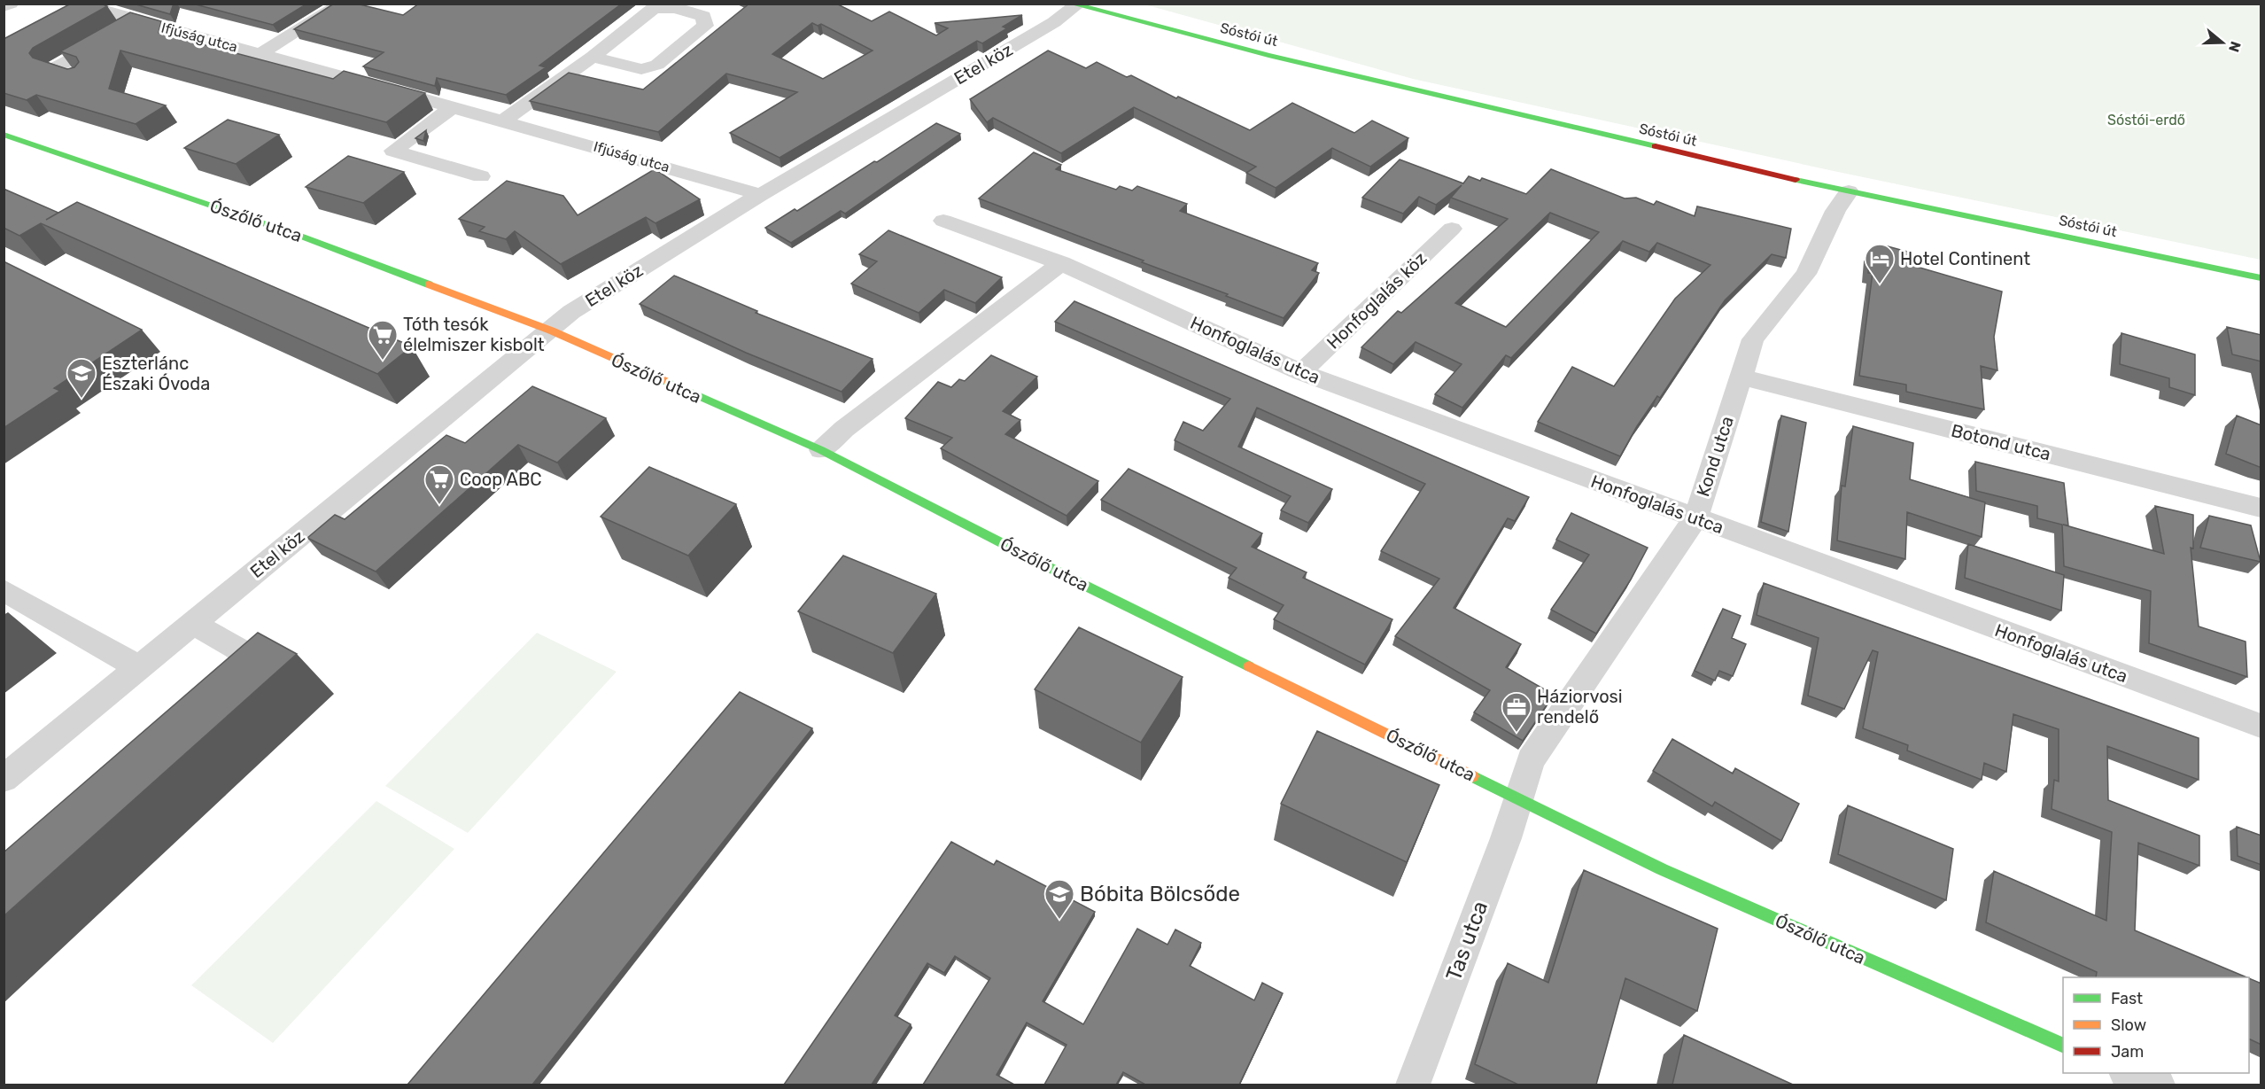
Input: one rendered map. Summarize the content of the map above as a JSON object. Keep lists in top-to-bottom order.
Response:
{
  "streets": {
    "street": [
      "Sóstói út",
      "Ifjúság utca",
      "Etel köz",
      "Ószőlő utca",
      "Honfoglalás köz",
      "Honfoglalás utca",
      "Botond utca",
      "Kond utca",
      "Tas utca"
    ]
  },
  "crossings": [
    ["Sóstói út", "Etel köz"],
    ["Sóstói út", "Kond utca"],
    ["Ifjúság utca", "Etel köz"],
    ["Etel köz", "Ószőlő utca"],
    ["Ószőlő utca", "Kond utca"],
    ["Ószőlő utca", "Tas utca"],
    ["Honfoglalás köz", "Honfoglalás utca"],
    ["Honfoglalás utca", "Kond utca"],
    ["Botond utca", "Kond utca"],
    ["Kond utca", "Tas utca"]
  ],
  "parks": ["Sóstói-erdő"],
  "places": {
    "hotel": ["Hotel Continent"],
    "supermarket": ["Tóth tesók élelmiszer kisbolt", "Coop ABC"],
    "school or university": ["Eszterlánc Északi Óvoda", "Bóbita Bölcsőde"],
    "office": ["Háziorvosi rendelő"]
  },
  "legend": ["Fast", "Slow", "Jam"],
  "north": "right"
}
